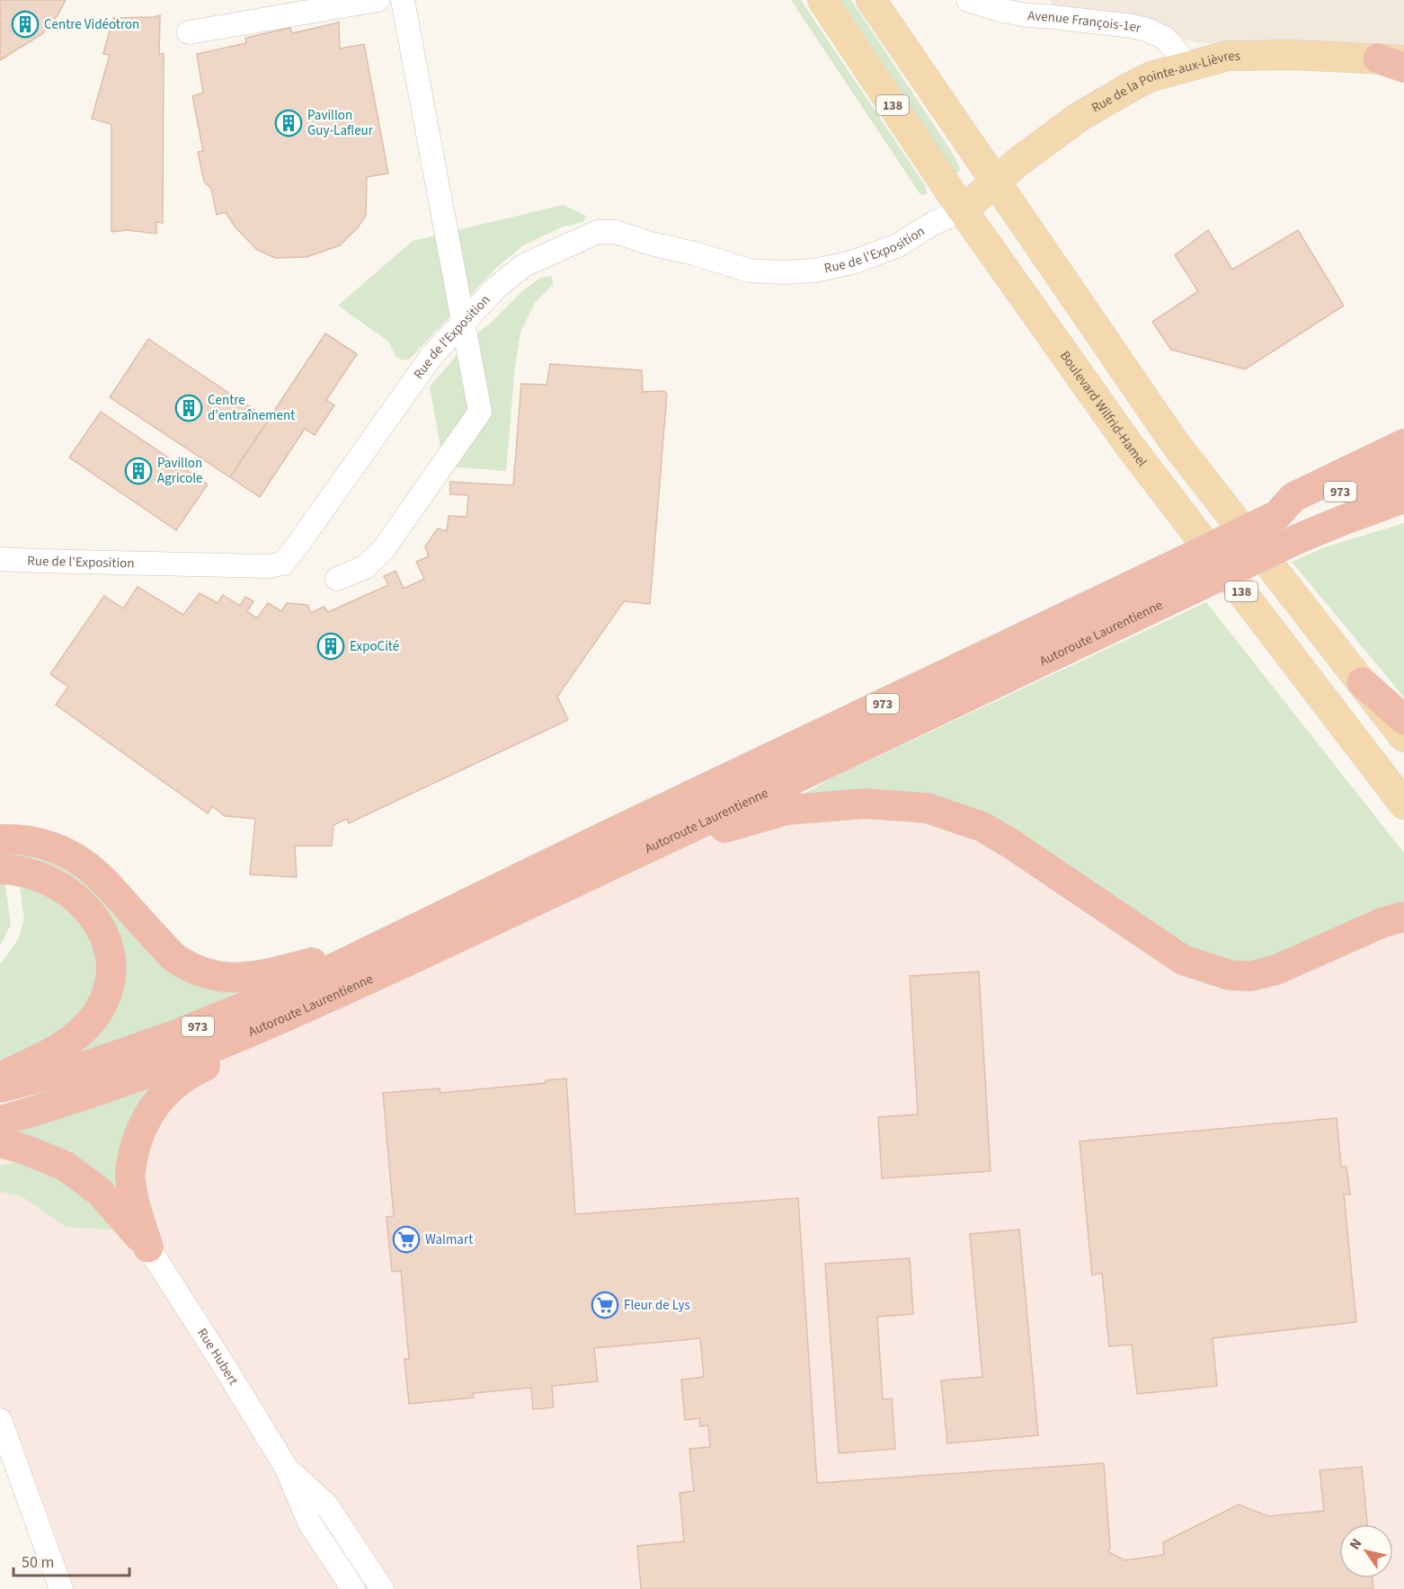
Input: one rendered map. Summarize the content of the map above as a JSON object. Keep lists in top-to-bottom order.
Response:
{
  "streets": {
    "highway": ["973", "Autoroute Laurentienne"],
    "main road": ["Rue de la Pointe-aux-Lièvres", "138", "Boulevard Wilfrid-Hamel"],
    "street": ["Avenue François-1er", "Rue de l'Exposition", "Rue Hubert"]
  },
  "crossings": [
    ["Avenue François-1er", "Rue de la Pointe-aux-Lièvres"],
    ["Rue de la Pointe-aux-Lièvres", "Rue de l'Exposition"],
    ["Rue de la Pointe-aux-Lièvres", "Boulevard Wilfrid-Hamel"],
    ["Rue de l'Exposition", "Boulevard Wilfrid-Hamel"]
  ],
  "places": {
    "building": [
      "Centre Vidéotron",
      "Pavillon Guy-Lafleur",
      "Centre d'entraînement",
      "Pavillon Agricole",
      "ExpoCité"
    ],
    "supermarket": ["Walmart", "Fleur de Lys"]
  },
  "scale_bar": "50 m",
  "north": "top left"
}
